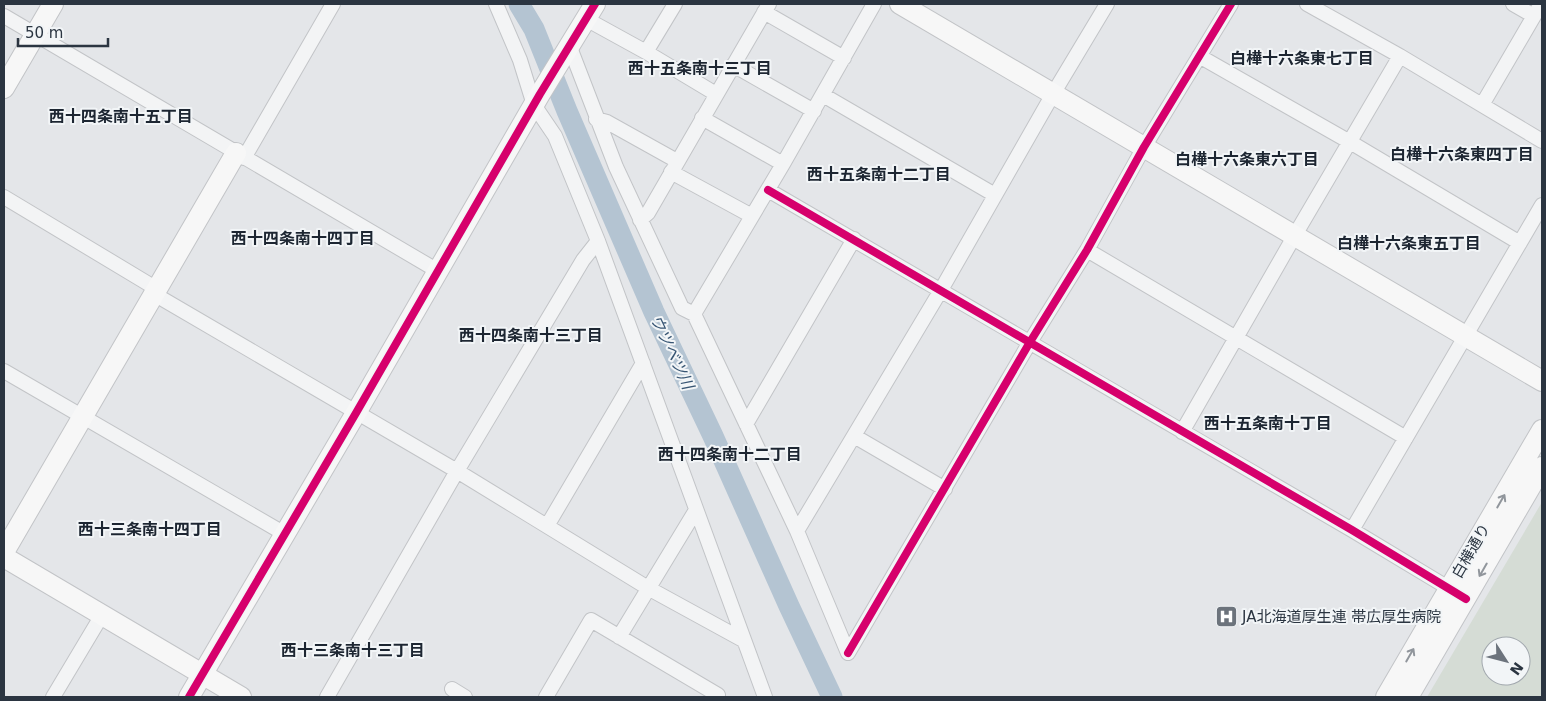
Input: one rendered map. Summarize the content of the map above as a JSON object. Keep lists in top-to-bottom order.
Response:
{
  "streets": {
    "street": ["白樺通り"]
  },
  "districts": [
    "白樺十六条東七丁目",
    "西十五条南十三丁目",
    "西十四条南十五丁目",
    "白樺十六条東四丁目",
    "白樺十六条東六丁目",
    "西十五条南十二丁目",
    "西十四条南十四丁目",
    "白樺十六条東五丁目",
    "西十四条南十三丁目",
    "西十五条南十丁目",
    "西十四条南十二丁目",
    "西十三条南十四丁目",
    "西十三条南十三丁目"
  ],
  "water": ["ウツベツ川"],
  "places": {
    "hospital": ["JA北海道厚生連 帯広厚生病院"]
  },
  "scale_bar": "50 m",
  "north": "bottom right"
}
